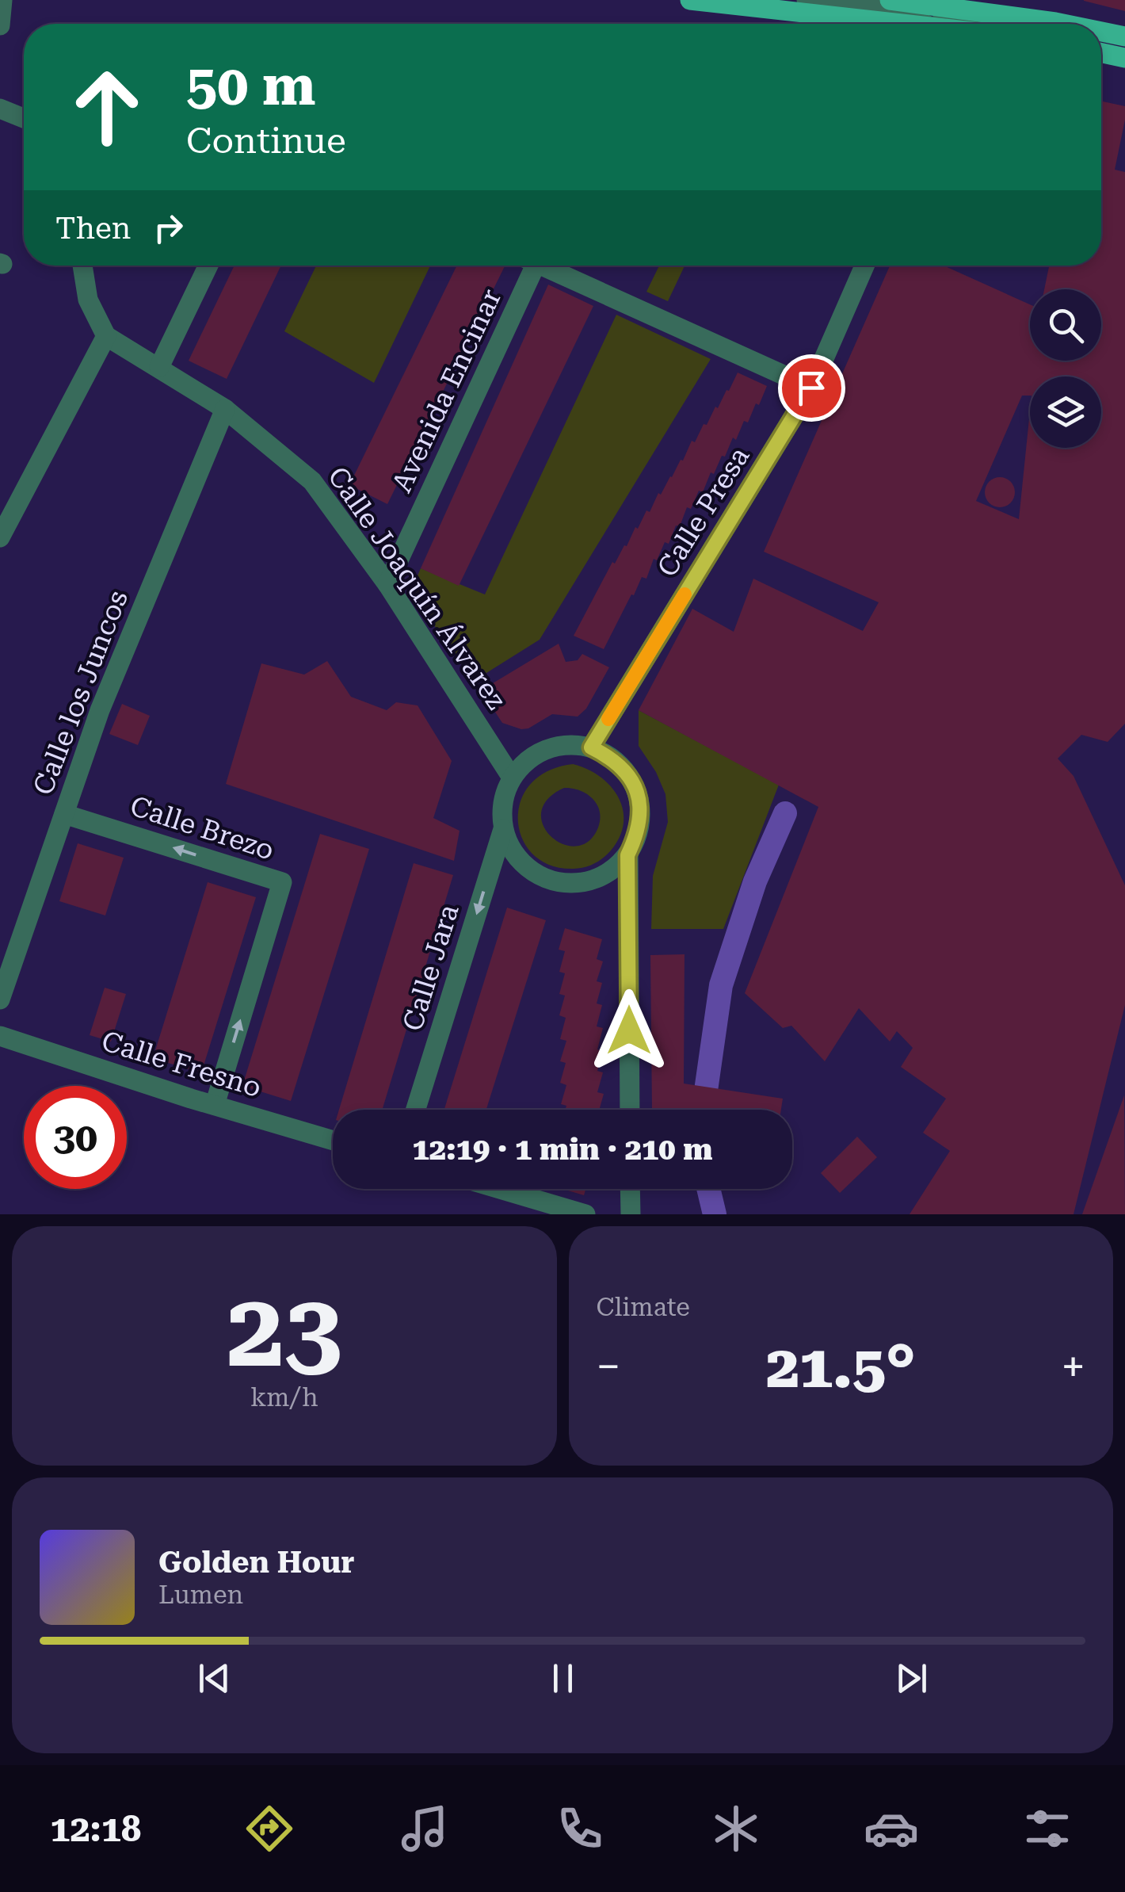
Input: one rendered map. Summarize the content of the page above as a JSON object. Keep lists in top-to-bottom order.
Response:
{
  "streets": {
    "street": [
      "Avenida Encinar",
      "Calle Presa",
      "Calle Joaquín Álvarez",
      "Calle los Juncos",
      "Calle Brezo",
      "Calle Jara",
      "Calle Fresno"
    ]
  },
  "crossings": [
    ["Avenida Encinar", "Calle Joaquín Álvarez"],
    ["Calle Presa", "Calle Joaquín Álvarez"],
    ["Calle Presa", "Calle Jara"],
    ["Calle Joaquín Álvarez", "Calle los Juncos"],
    ["Calle Joaquín Álvarez", "Calle Jara"],
    ["Calle los Juncos", "Calle Brezo"],
    ["Calle Brezo", "Calle Fresno"]
  ],
  "page": {
    "turn": ["50 m", "Continue"],
    "then": "Then",
    "limit": "30",
    "trip": "12:19 · 1 min · 210 m",
    "tile": [
      ["23", "km/h"],
      "Climate"
    ],
    "heat": ["−", "21.5°", "+"],
    "song": ["Golden Hour", "Lumen"],
    "tabs": "12:18"
  }
}
